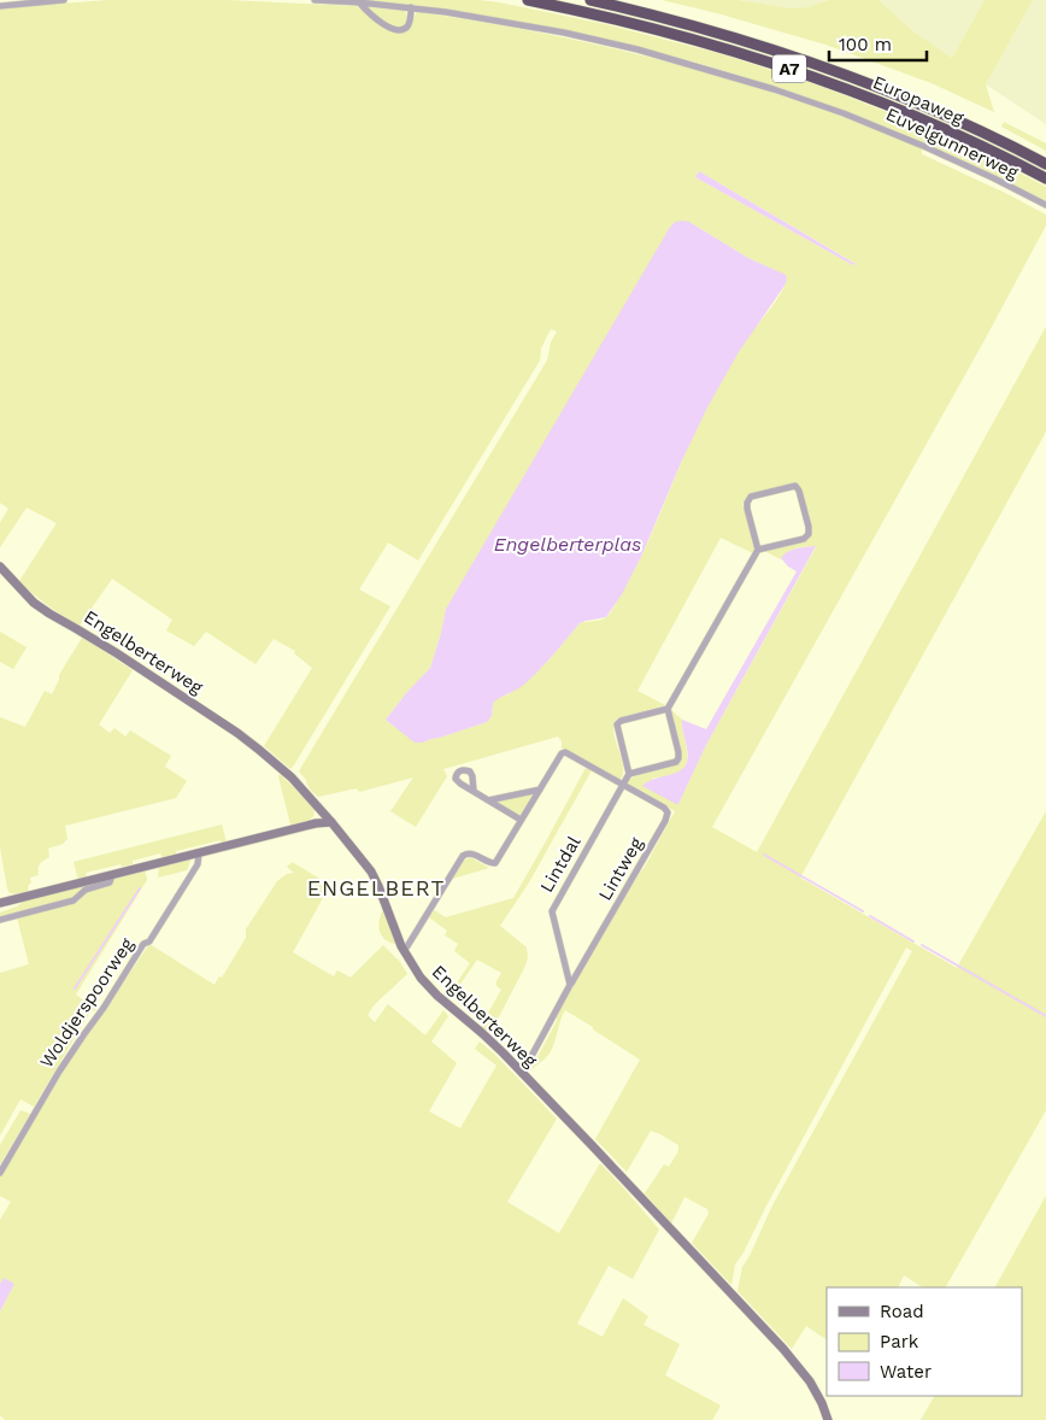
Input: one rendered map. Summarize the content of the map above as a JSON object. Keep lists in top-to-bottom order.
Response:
{
  "streets": {
    "highway": ["A7", "Europaweg"],
    "street": [
      "Euvelgunnerweg",
      "Engelberterweg",
      "Lintdal",
      "Lintweg",
      "Woldjerspoorweg"
    ]
  },
  "crossings": [
    ["Lintdal", "Lintweg"]
  ],
  "districts": ["ENGELBERT"],
  "water": ["Engelberterplas"],
  "legend": ["Road", "Park", "Water"],
  "scale_bar": "100 m"
}
